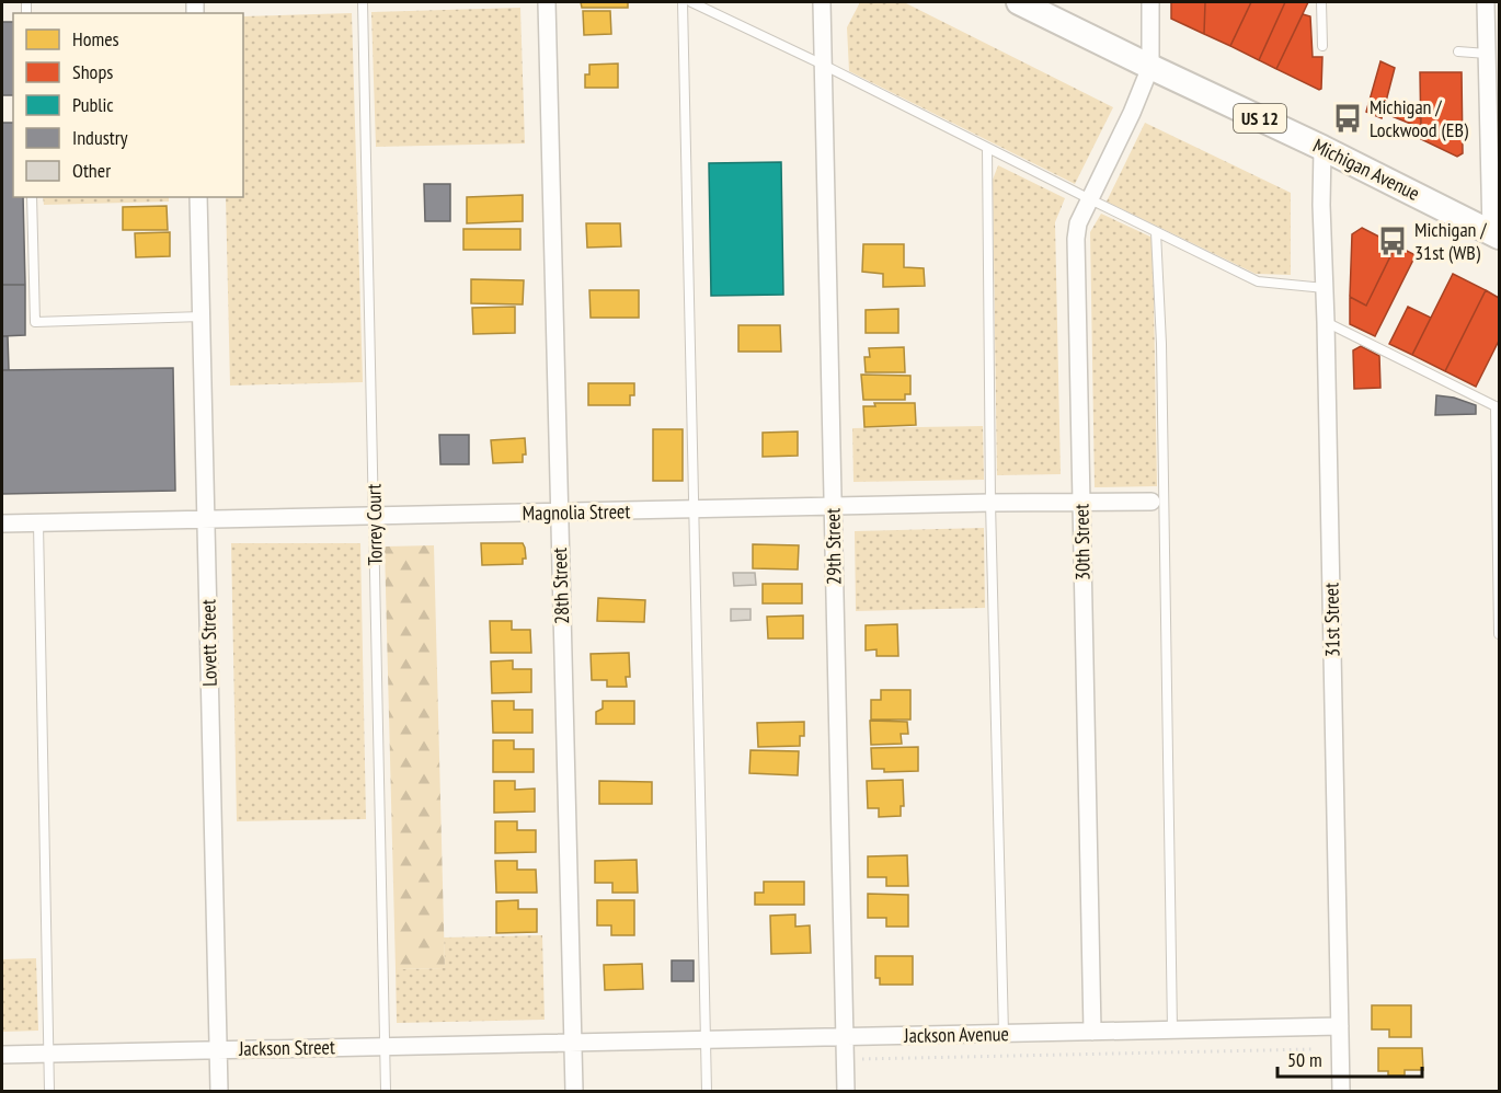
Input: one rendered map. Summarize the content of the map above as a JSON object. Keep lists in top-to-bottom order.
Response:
{
  "streets": {
    "main road": ["US 12", "Michigan Avenue"],
    "street": [
      "Magnolia Street",
      "30th Street",
      "29th Street",
      "28th Street",
      "31st Street",
      "Lovett Street",
      "Jackson Avenue",
      "Jackson Street"
    ],
    "lane": ["Torrey Court"]
  },
  "crossings": [
    ["Michigan Avenue", "30th Street"],
    ["Michigan Avenue", "31st Street"],
    ["Magnolia Street", "Torrey Court"],
    ["Magnolia Street", "30th Street"],
    ["Magnolia Street", "29th Street"],
    ["Magnolia Street", "28th Street"],
    ["Magnolia Street", "Lovett Street"],
    ["Torrey Court", "Jackson Street"],
    ["30th Street", "Jackson Avenue"],
    ["29th Street", "Jackson Avenue"],
    ["28th Street", "Jackson Avenue"],
    ["28th Street", "Jackson Street"],
    ["31st Street", "Jackson Avenue"],
    ["Lovett Street", "Jackson Street"],
    ["Jackson Avenue", "Jackson Street"]
  ],
  "places": {
    "bus stop": ["Michigan / Lockwood (EB)", "Michigan / 31st (WB)"]
  },
  "legend": [
    "Homes",
    "Shops",
    "Public",
    "Industry",
    "Other"
  ],
  "scale_bar": "50 m"
}
